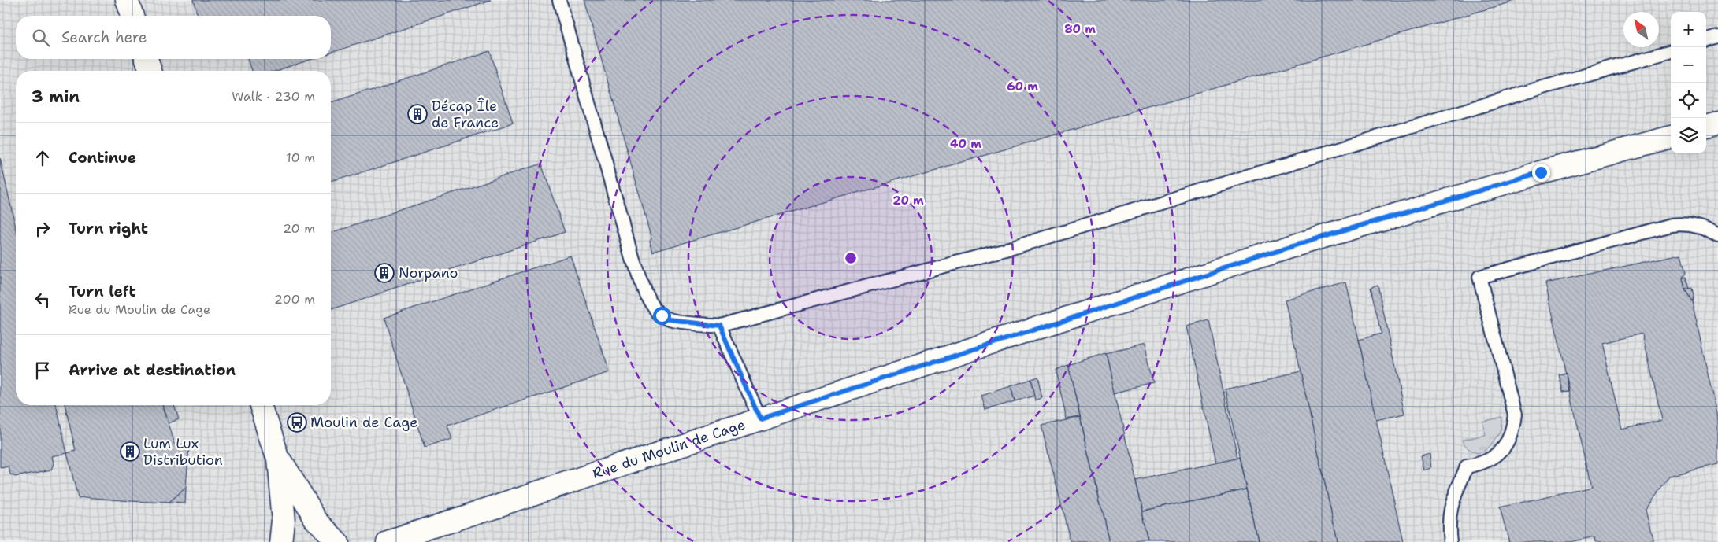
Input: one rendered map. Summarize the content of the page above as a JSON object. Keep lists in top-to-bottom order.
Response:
{
  "streets": {
    "street": ["Rue du Moulin de Cage"]
  },
  "places": {
    "building": ["Décap Île de France", "Norpano", "Lum Lux Distribution"],
    "bus stop": ["Moulin de Cage"]
  },
  "north": "top left",
  "page": {
    "map_buttons": ["+", "−"],
    "search": "Search here",
    "heading": ["3 min", "Walk · 230 m"],
    "list": [
      ["Continue", "10 m"],
      ["Turn right", "20 m"],
      ["Turn left", "Rue du Moulin de Cage", "200 m"],
      "Arrive at destination"
    ]
  },
  "rings": [
    "80 m",
    "60 m",
    "40 m",
    "20 m"
  ]
}
